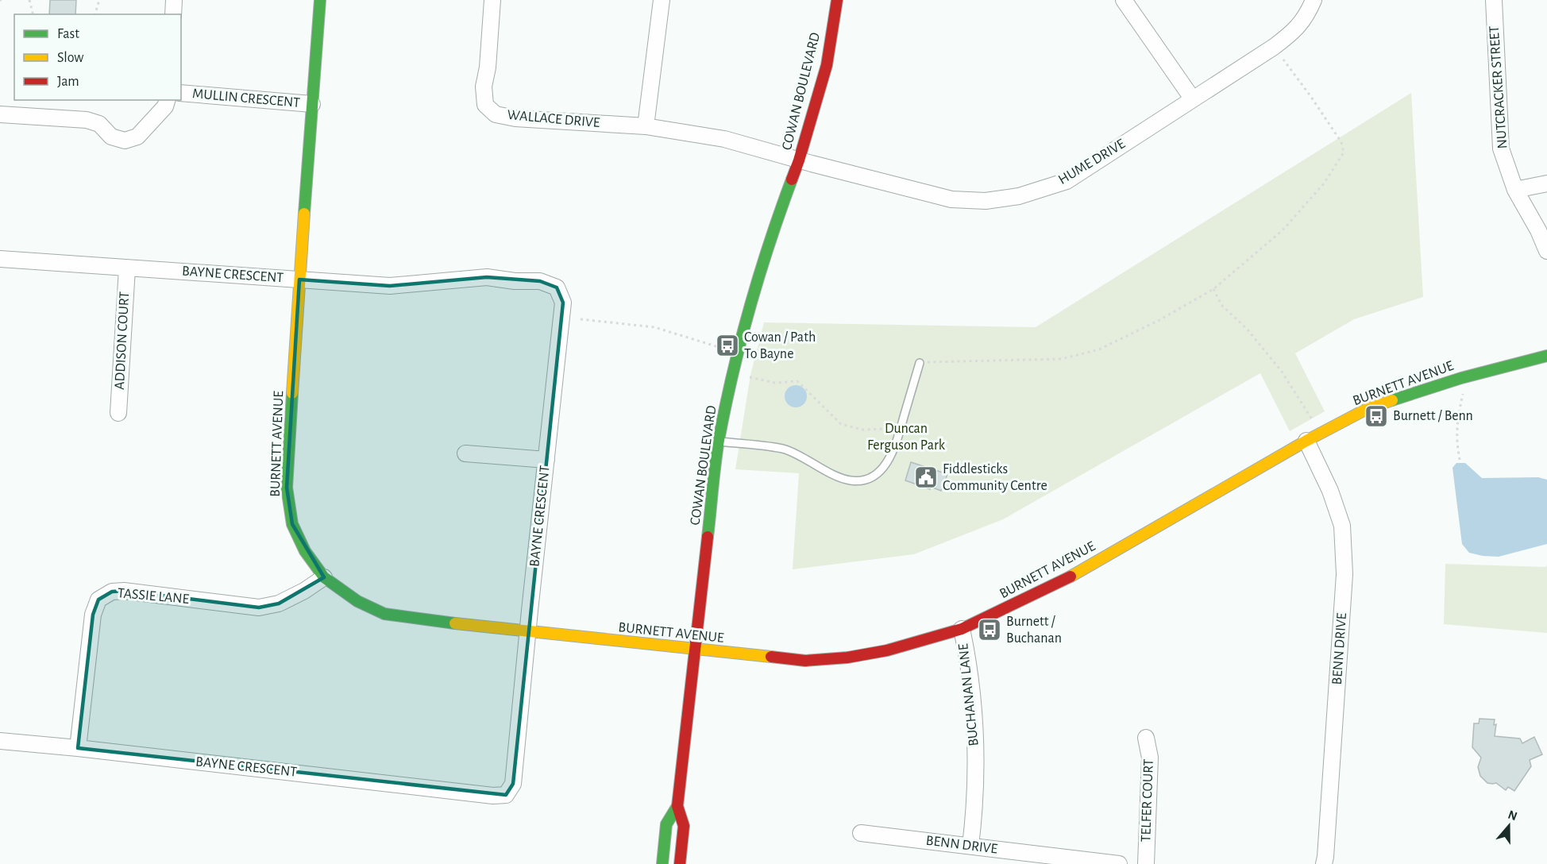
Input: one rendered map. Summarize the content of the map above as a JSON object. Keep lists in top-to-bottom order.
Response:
{
  "streets": {
    "street": [
      "NUTCRACKER STREET",
      "COWAN BOULEVARD",
      "MULLIN CRESCENT",
      "WALLACE DRIVE",
      "HUME DRIVE",
      "BAYNE CRESCENT",
      "ADDISON COURT",
      "BURNETT AVENUE",
      "TASSIE LANE",
      "BENN DRIVE",
      "BUCHANAN LANE",
      "TELFER COURT"
    ]
  },
  "crossings": [
    ["COWAN BOULEVARD", "WALLACE DRIVE"],
    ["COWAN BOULEVARD", "HUME DRIVE"],
    ["COWAN BOULEVARD", "BURNETT AVENUE"],
    ["MULLIN CRESCENT", "BURNETT AVENUE"],
    ["WALLACE DRIVE", "HUME DRIVE"],
    ["BAYNE CRESCENT", "ADDISON COURT"],
    ["BAYNE CRESCENT", "BURNETT AVENUE"],
    ["BAYNE CRESCENT", "TASSIE LANE"],
    ["BURNETT AVENUE", "TASSIE LANE"],
    ["BURNETT AVENUE", "BENN DRIVE"],
    ["BURNETT AVENUE", "BUCHANAN LANE"],
    ["BENN DRIVE", "BUCHANAN LANE"]
  ],
  "parks": ["Duncan Ferguson Park"],
  "places": {
    "bus stop": ["Cowan / Path To Bayne", "Burnett / Benn", "Burnett / Buchanan"],
    "public building": ["Fiddlesticks Community Centre"]
  },
  "legend": ["Fast", "Slow", "Jam"],
  "north": "top"
}
